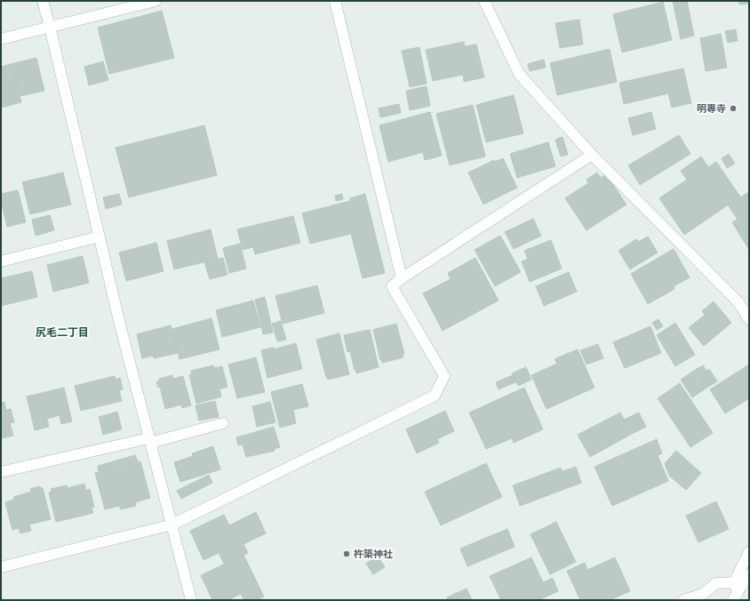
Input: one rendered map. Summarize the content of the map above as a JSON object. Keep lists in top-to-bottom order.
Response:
{
  "districts": ["尻毛二丁目"],
  "places": ["明專寺", "杵築神社"]
}
